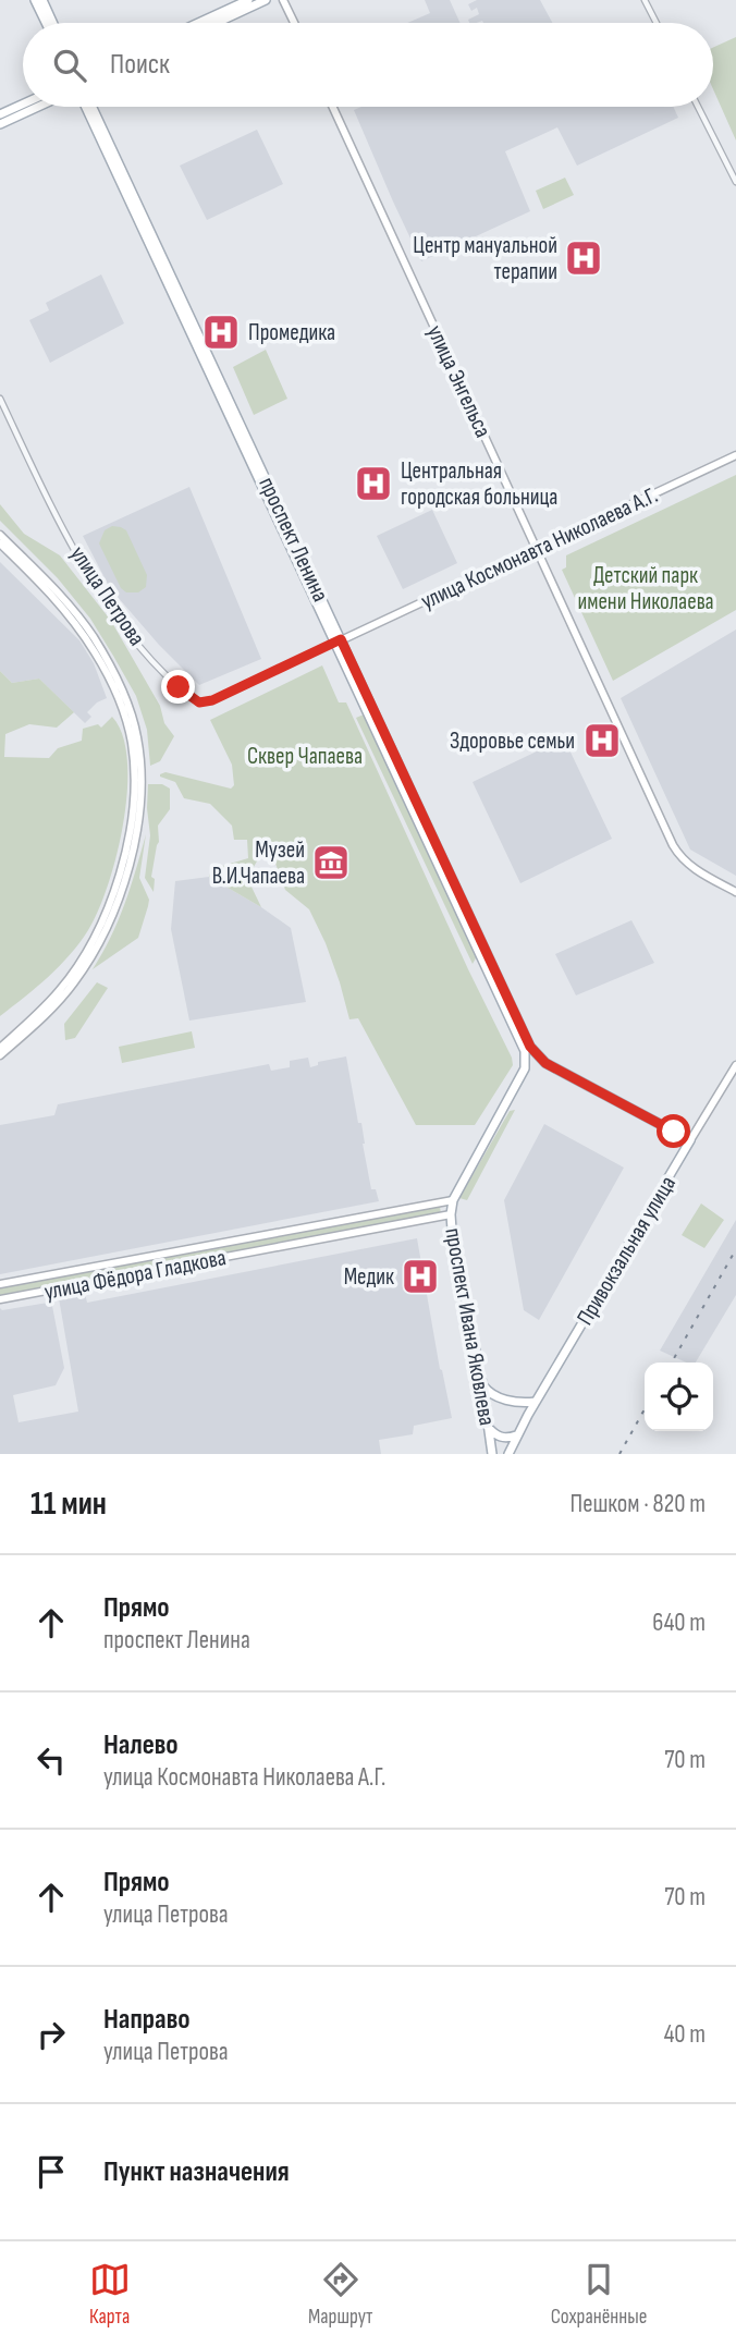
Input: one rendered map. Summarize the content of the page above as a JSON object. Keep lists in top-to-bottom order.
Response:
{
  "streets": {
    "main road": [
      "улица Энгельса",
      "проспект Ленина",
      "улица Космонавта Николаева А.Г.",
      "Привокзальная улица",
      "улица Фёдора Гладкова",
      "проспект Ивана Яковлева"
    ],
    "street": ["улица Петрова"]
  },
  "crossings": [
    ["улица Энгельса", "улица Космонавта Николаева А.Г."],
    ["проспект Ленина", "улица Космонавта Николаева А.Г."],
    ["проспект Ленина", "Привокзальная улица"],
    ["улица Космонавта Николаева А.Г.", "улица Петрова"],
    ["Привокзальная улица", "проспект Ивана Яковлева"],
    ["улица Фёдора Гладкова", "проспект Ивана Яковлева"]
  ],
  "parks": ["Детский парк имени Николаева", "Сквер Чапаева"],
  "places": {
    "hospital": [
      "Центр мануальной терапии",
      "Промедика",
      "Центральная городская больница",
      "Здоровье семьи",
      "Медик"
    ],
    "museum": ["Музей В.И.Чапаева"]
  },
  "page": {
    "search": "Поиск",
    "heading": ["11 мин", "Пешком · 820 m"],
    "list": [
      ["Прямо", "проспект Ленина", "640 m"],
      ["Налево", "улица Космонавта Николаева А.Г.", "70 m"],
      ["Прямо", "улица Петрова", "70 m"],
      ["Направо", "улица Петрова", "40 m"],
      "Пункт назначения"
    ],
    "nav": ["Карта", "Маршрут", "Сохранённые"]
  }
}
